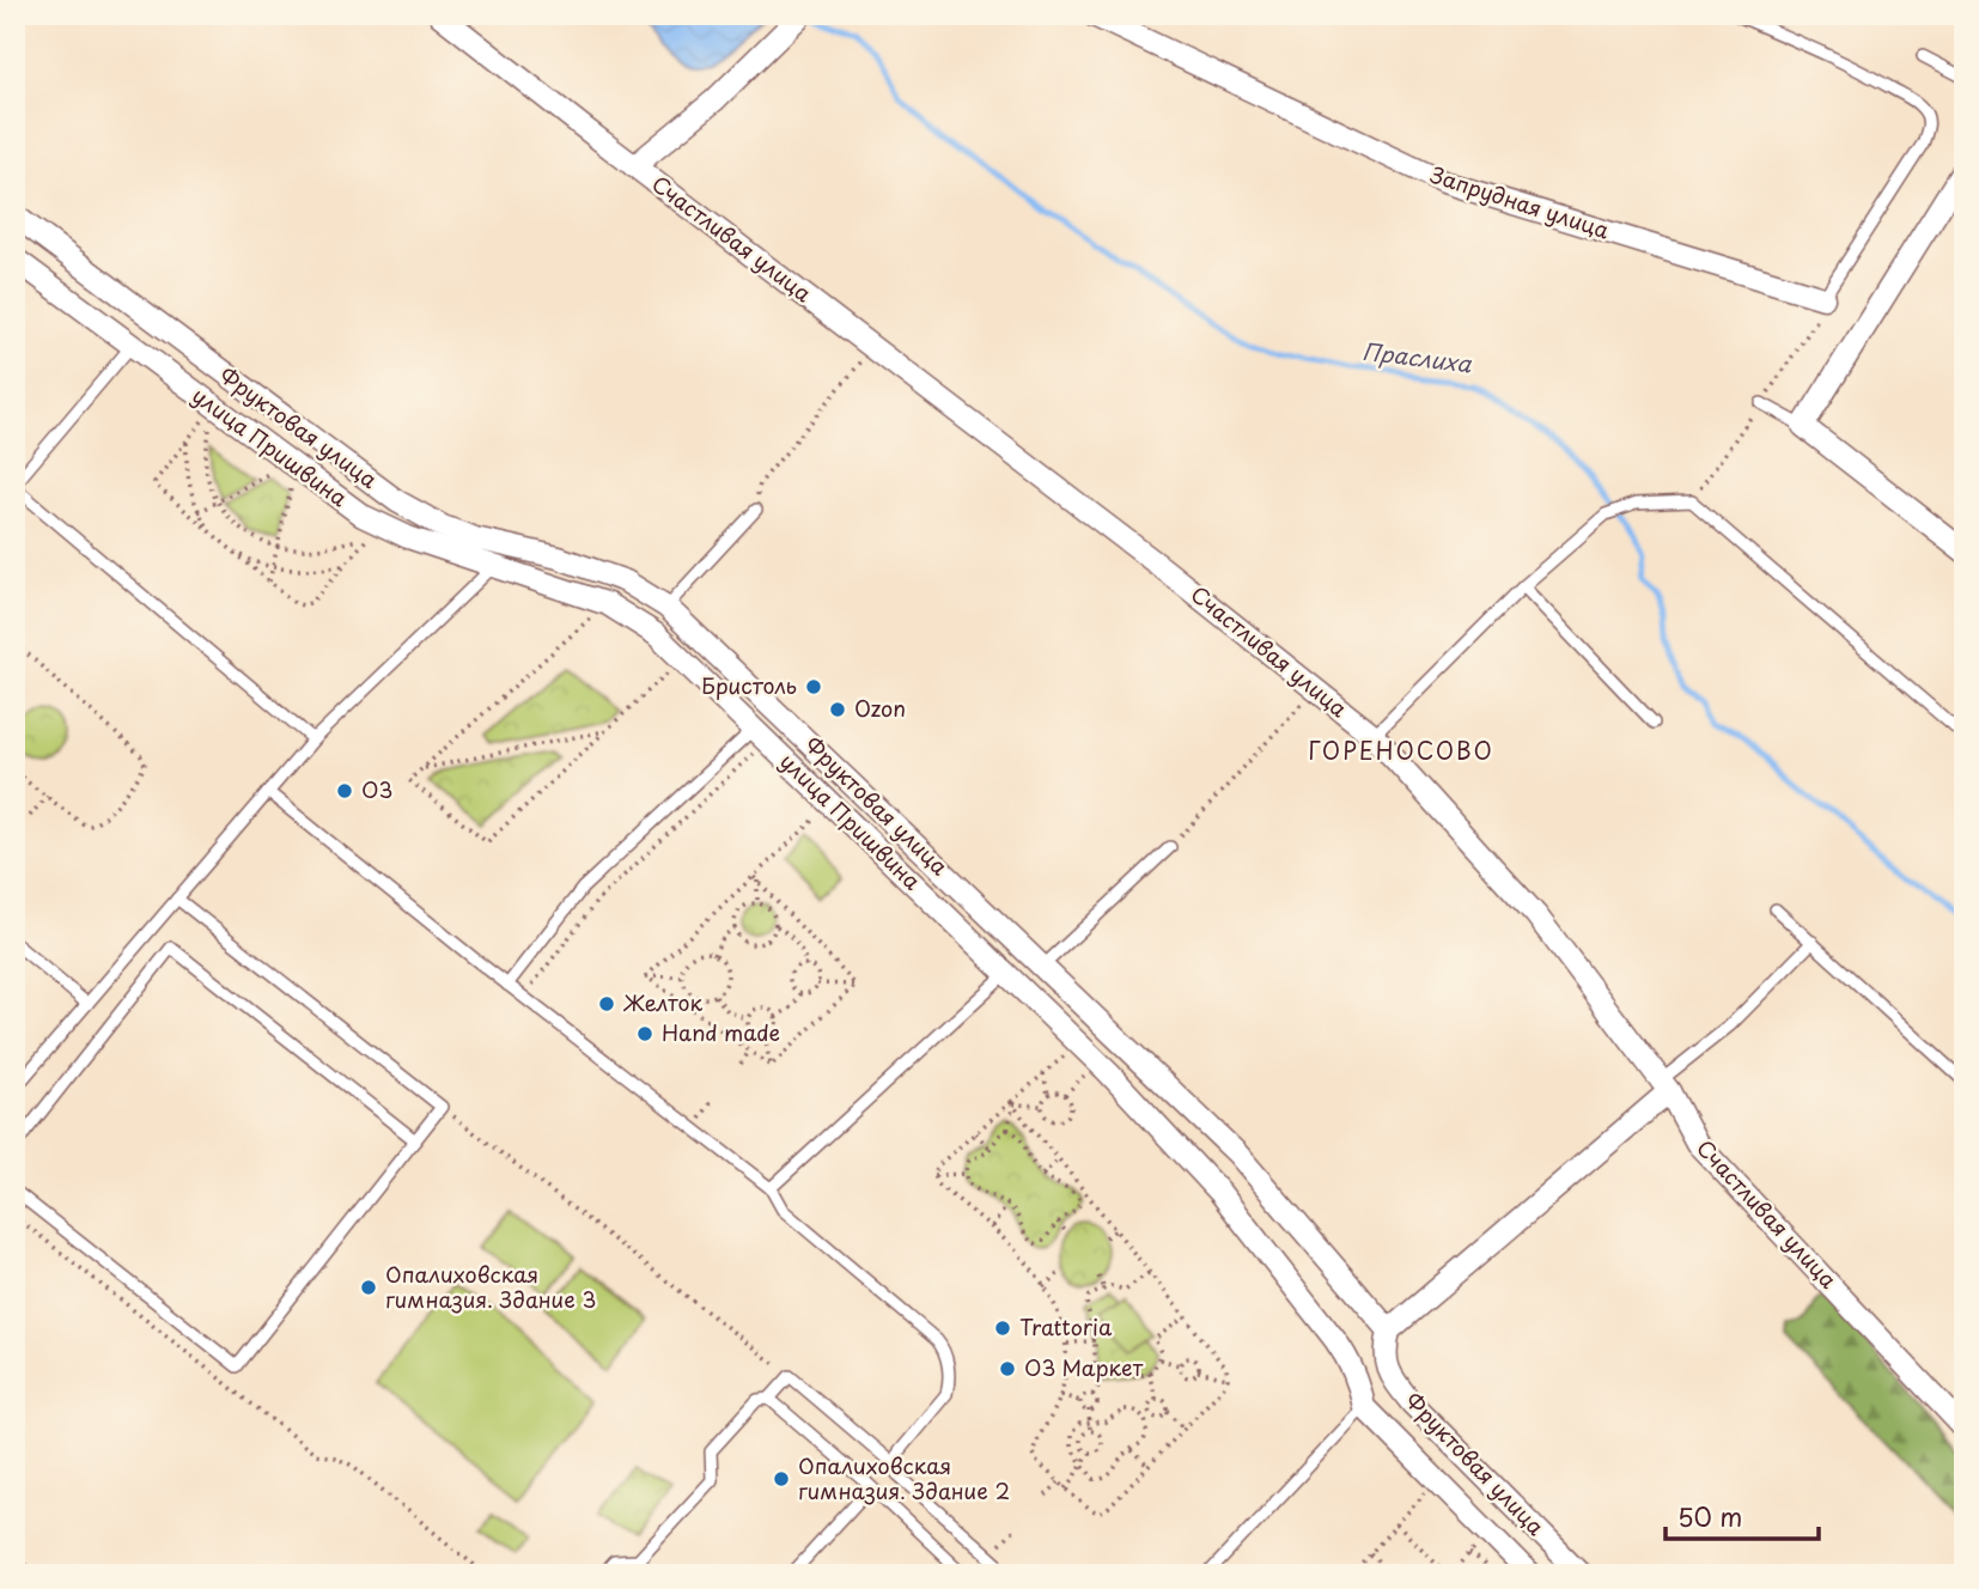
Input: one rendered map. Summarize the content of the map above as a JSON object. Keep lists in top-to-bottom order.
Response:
{
  "streets": {
    "street": [
      "Запрудная улица",
      "Счастливая улица",
      "Фруктовая улица",
      "улица Пришвина"
    ]
  },
  "districts": ["ГОРЕНОСОВО"],
  "water": ["Праслиха"],
  "places": [
    "Бристоль",
    "Ozon",
    "О3",
    "Желток",
    "Hand made",
    "Опалиховская гимназия. Здание 3",
    "Trattoria",
    "О3 Маркет",
    "Опалиховская гимназия. Здание 2"
  ],
  "scale_bar": "50 m"
}
